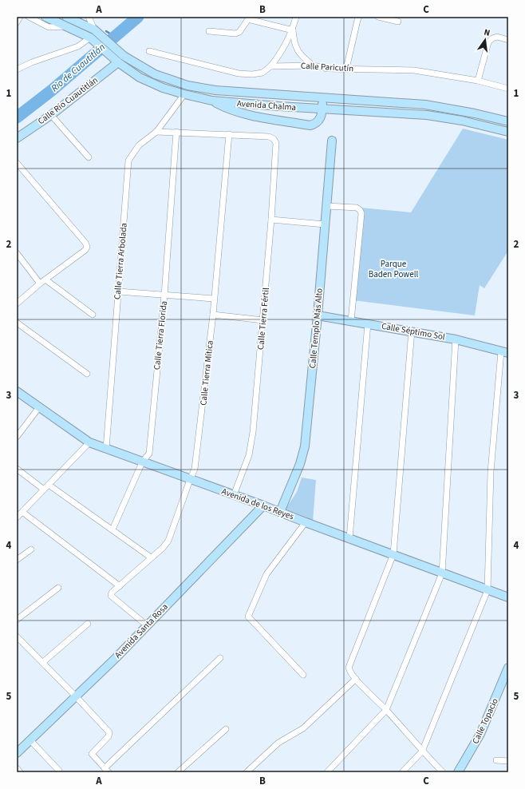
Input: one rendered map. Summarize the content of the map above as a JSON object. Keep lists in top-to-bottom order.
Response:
{
  "streets": {
    "street": [
      "Calle Paricutín",
      "Calle Río Cuautitlán",
      "Avenida Chalma",
      "Calle Tierra Arbolada",
      "Calle Tierra Fértil",
      "Calle Templo Más Alto",
      "Calle Séptimo Sol",
      "Calle Tierra Florida",
      "Calle Tierra Mítica",
      "Avenida de los Reyes",
      "Avenida Santa Rosa",
      "Calle Topacio"
    ]
  },
  "crossings": [
    ["Calle Río Cuautitlán", "Avenida Chalma"],
    ["Avenida Chalma", "Calle Tierra Arbolada"],
    ["Calle Tierra Arbolada", "Avenida de los Reyes"],
    ["Calle Tierra Fértil", "Calle Tierra Mítica"],
    ["Calle Tierra Fértil", "Avenida de los Reyes"],
    ["Calle Templo Más Alto", "Calle Séptimo Sol"],
    ["Calle Templo Más Alto", "Avenida de los Reyes"],
    ["Calle Tierra Florida", "Avenida de los Reyes"],
    ["Calle Tierra Mítica", "Avenida de los Reyes"],
    ["Calle Tierra Mítica", "Avenida Santa Rosa"],
    ["Avenida de los Reyes", "Avenida Santa Rosa"]
  ],
  "water": ["Rio de Cuautitlán"],
  "parks": ["Parque Baden Powell"],
  "north": "top",
  "grid": {
    "columns": ["A", "B", "C"],
    "rows": [
      "1",
      "2",
      "3",
      "4",
      "5"
    ]
  }
}
